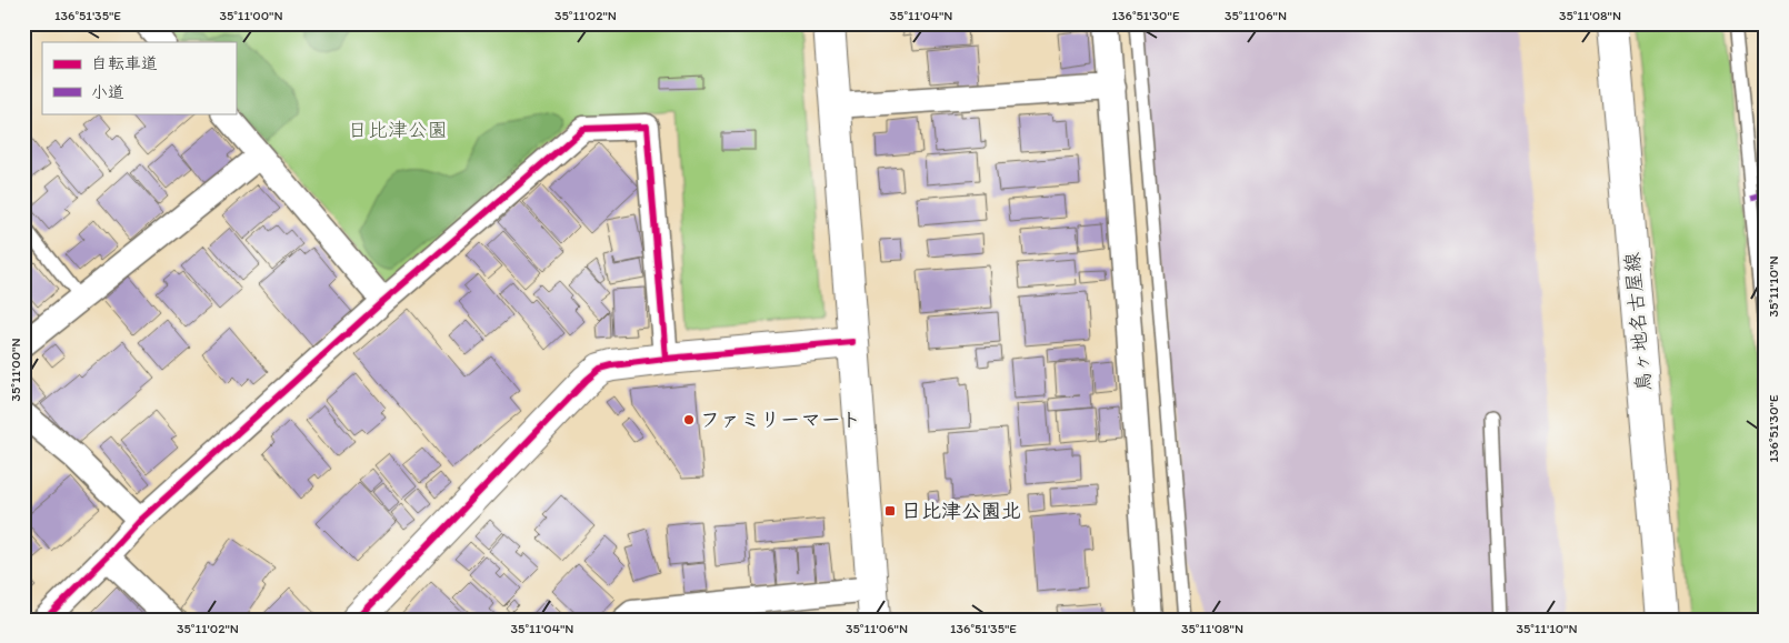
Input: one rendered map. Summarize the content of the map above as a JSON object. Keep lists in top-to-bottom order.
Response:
{
  "streets": {
    "street": ["鳥ヶ地名古屋線"]
  },
  "parks": ["日比津公園"],
  "places": {
    "other": ["ファミリーマート"],
    "transit": ["日比津公園北"]
  },
  "legend": ["自転車道", "小道"],
  "coordinates": [
    "136°51'35\"E",
    "35°11'00\"N",
    "35°11'02\"N",
    "35°11'04\"N",
    "136°51'30\"E",
    "35°11'06\"N",
    "35°11'08\"N",
    "35°11'10\"N"
  ]
}
